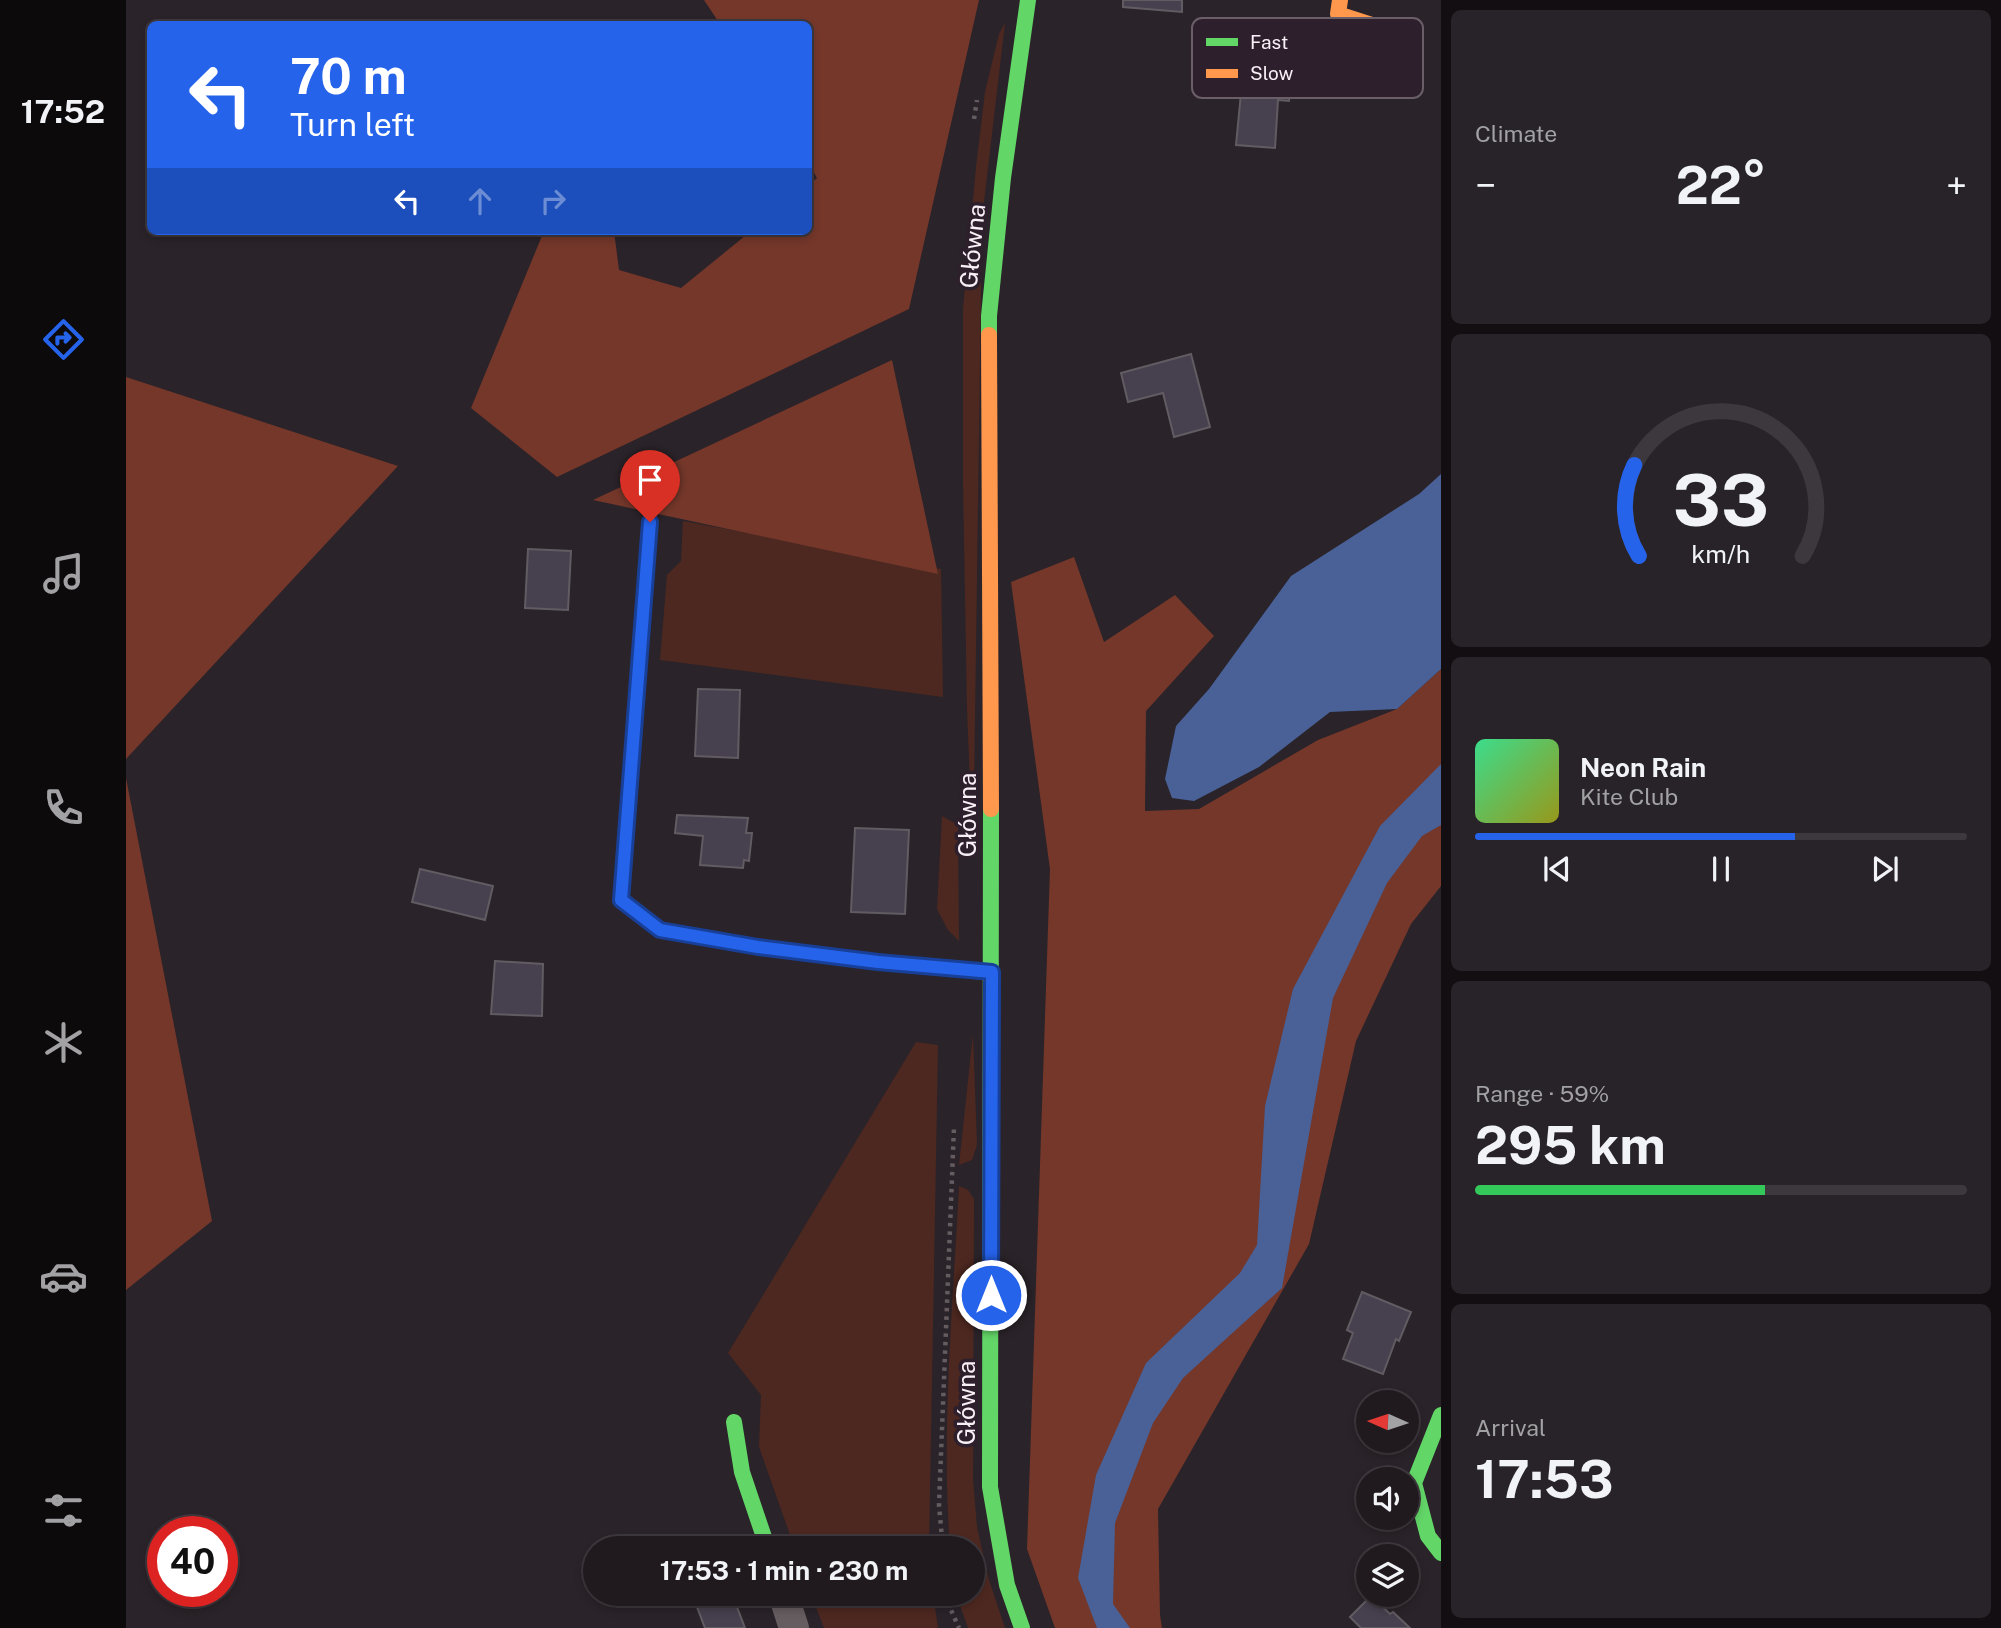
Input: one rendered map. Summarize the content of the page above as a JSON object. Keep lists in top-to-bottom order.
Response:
{
  "streets": {
    "street": ["Główna"]
  },
  "legend": ["Fast", "Slow"],
  "north": "left",
  "page": {
    "tabs": "17:52",
    "tile": [
      "Climate",
      ["Range · 59%", "295 km"],
      ["Arrival", "17:53"]
    ],
    "turn": ["70 m", "Turn left"],
    "heat": ["−", "22°", "+"],
    "song": ["Neon Rain", "Kite Club"],
    "limit": "40",
    "trip": "17:53 · 1 min · 230 m",
    "gauge": ["33", "km/h"]
  }
}
